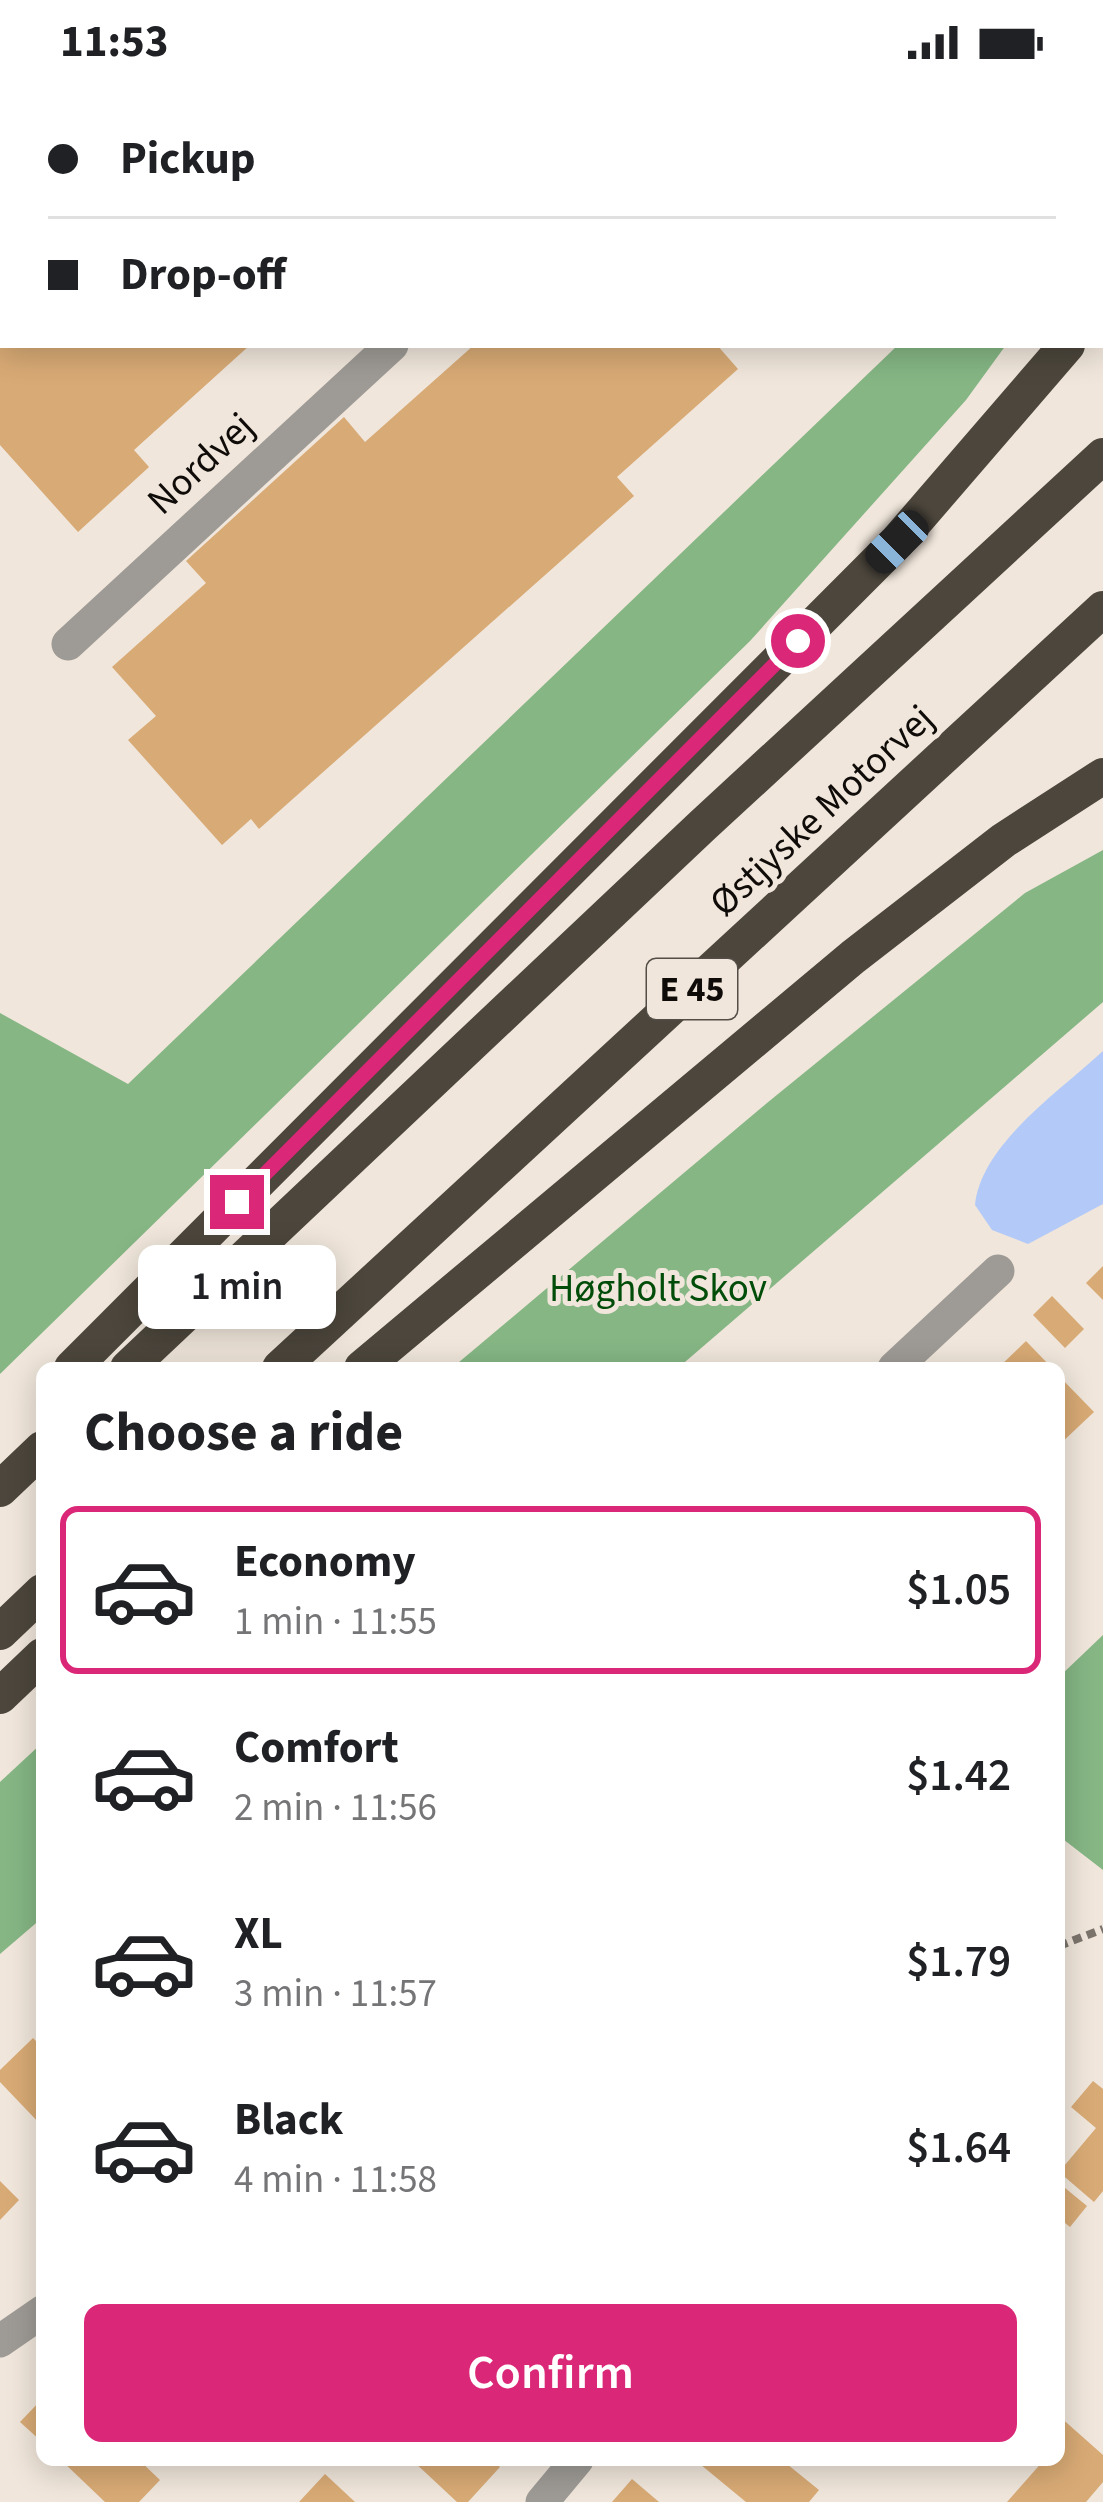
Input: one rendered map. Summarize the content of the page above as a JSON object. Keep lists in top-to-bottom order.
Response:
{
  "streets": {
    "highway": ["Østjyske Motorvej", "E 45"],
    "street": ["Nordvej"]
  },
  "parks": ["Høgholt Skov"],
  "page": {
    "status": "11:53",
    "banner": ["Pickup", "Drop-off"],
    "bubble": "1 min",
    "heading": "Choose a ride",
    "list": [
      {
        "name": "Economy",
        "note": "1 min · 11:55",
        "value": "$1.05"
      },
      {
        "name": "Comfort",
        "note": "2 min · 11:56",
        "value": "$1.42"
      },
      {
        "name": "XL",
        "note": "3 min · 11:57",
        "value": "$1.79"
      },
      {
        "name": "Black",
        "note": "4 min · 11:58",
        "value": "$1.64"
      }
    ],
    "buttons": "Confirm"
  }
}
